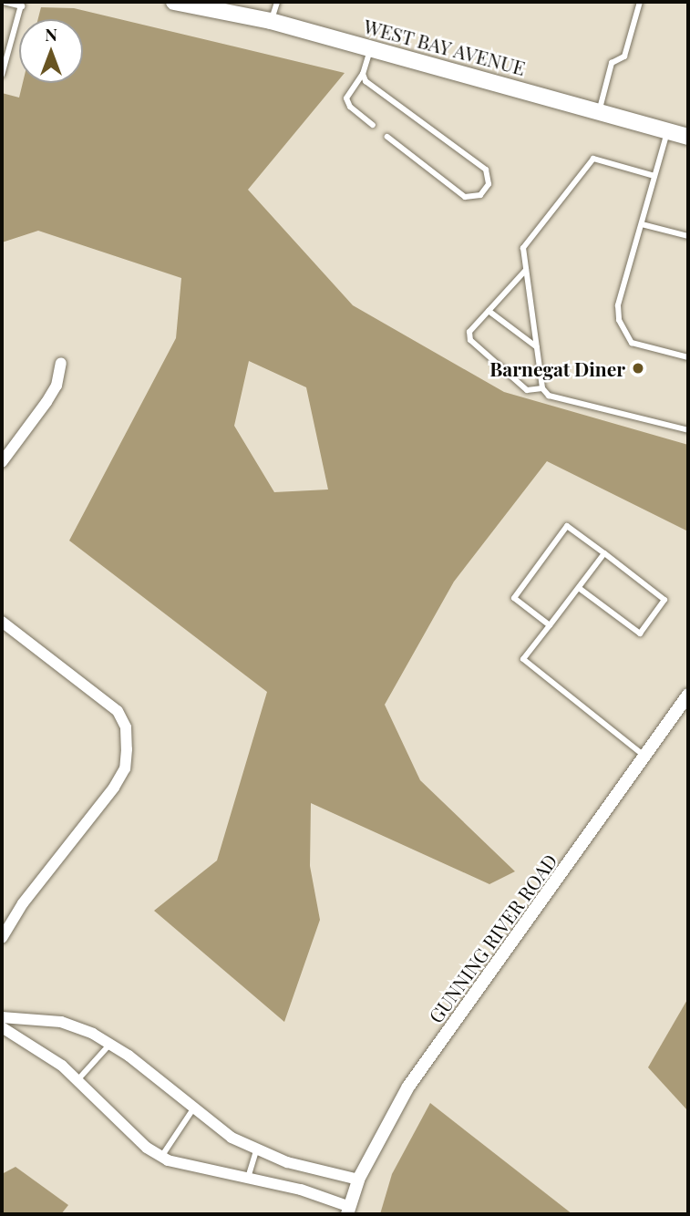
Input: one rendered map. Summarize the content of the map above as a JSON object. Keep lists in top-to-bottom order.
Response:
{
  "streets": {
    "main road": ["WEST BAY AVENUE"],
    "street": ["GUNNING RIVER ROAD"]
  },
  "places": ["Barnegat Diner"],
  "north": "top"
}
